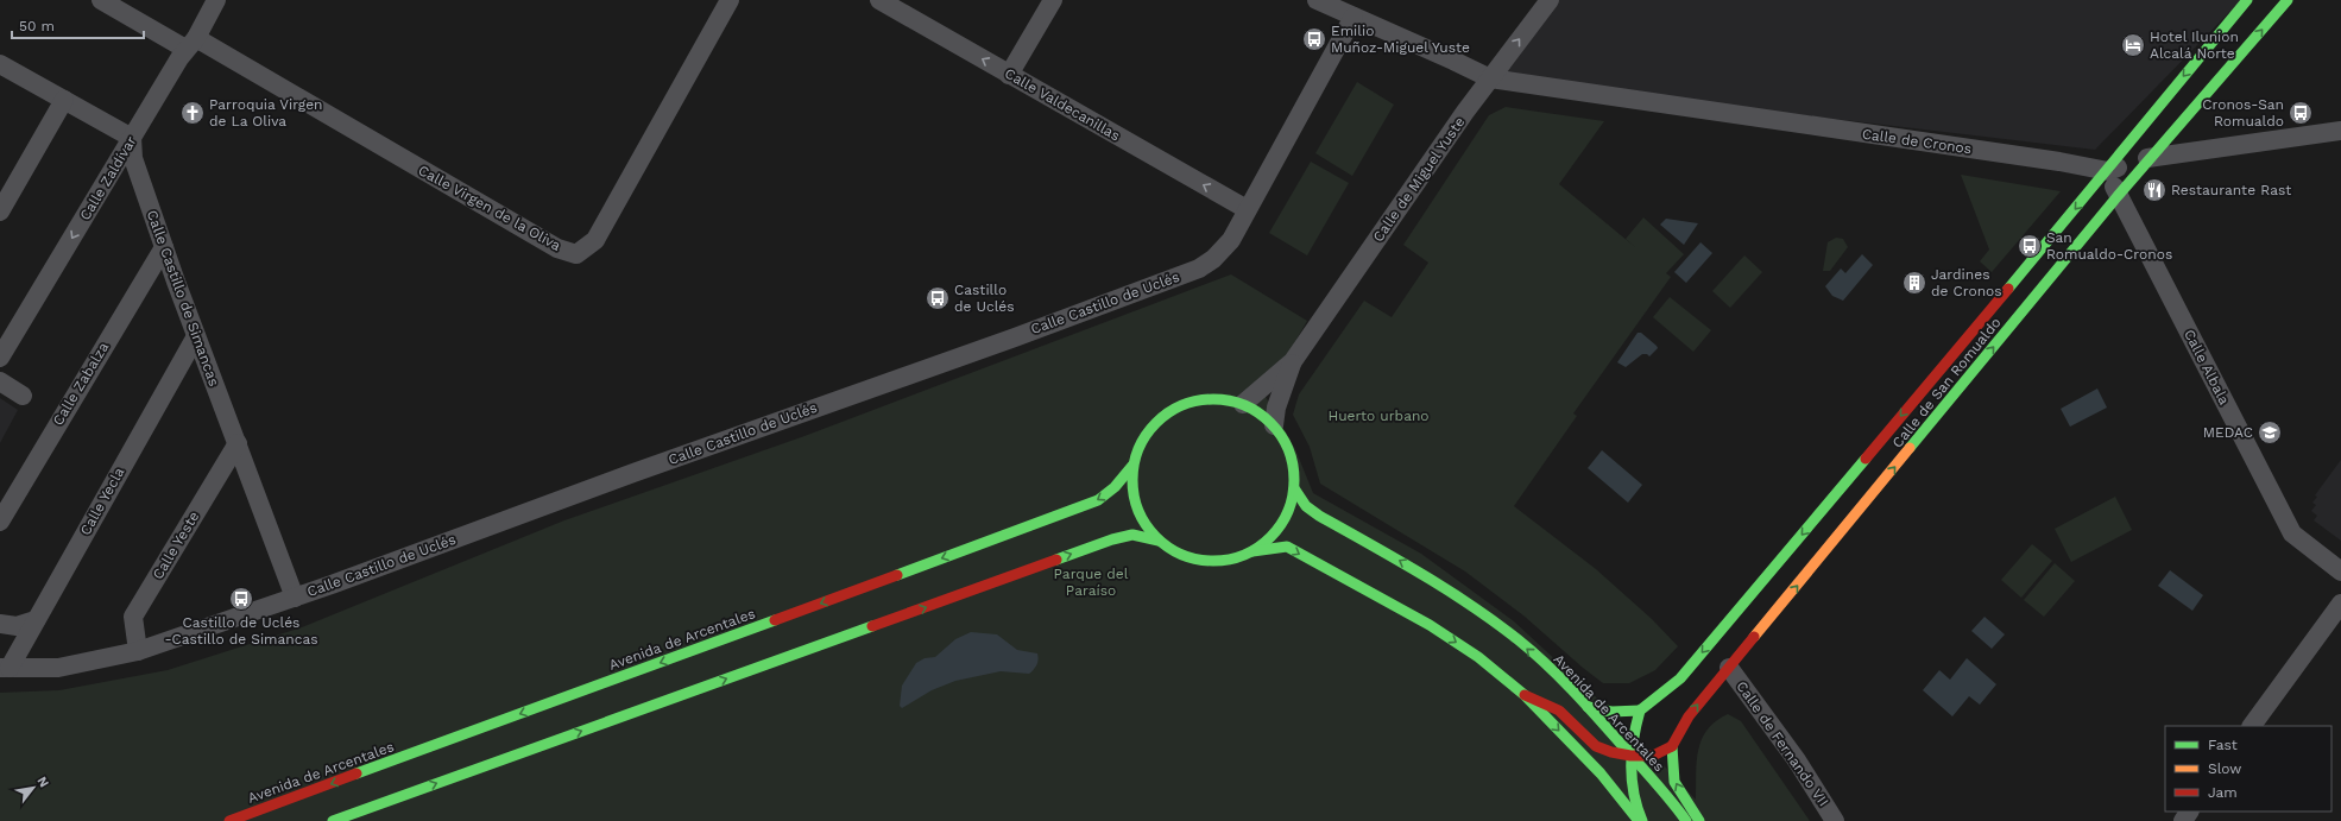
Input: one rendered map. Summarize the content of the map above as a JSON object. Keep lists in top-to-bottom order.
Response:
{
  "streets": {
    "main road": ["Calle de San Romualdo", "Avenida de Arcentales"],
    "street": [
      "Calle Valdecanillas",
      "Calle de Cronos",
      "Calle Zaldívar",
      "Calle de Miguel Yuste",
      "Calle Virgen de la Oliva",
      "Calle Castillo de Simancas",
      "Calle Castillo de Uclés",
      "Calle Albala",
      "Calle Zabalza",
      "Calle Yecla",
      "Calle Yeste",
      "Calle de Fernando VII"
    ]
  },
  "crossings": [
    ["Calle Valdecanillas", "Calle Castillo de Uclés"],
    ["Calle de Cronos", "Calle de Miguel Yuste"],
    ["Calle de Cronos", "Calle Castillo de Uclés"],
    ["Calle de Cronos", "Calle Albala"],
    ["Calle de Cronos", "Calle de San Romualdo"],
    ["Calle Zaldívar", "Calle Virgen de la Oliva"],
    ["Calle Zaldívar", "Calle Castillo de Simancas"],
    ["Calle de Miguel Yuste", "Avenida de Arcentales"],
    ["Calle Castillo de Simancas", "Calle Castillo de Uclés"],
    ["Calle Castillo de Simancas", "Calle Zabalza"],
    ["Calle Castillo de Simancas", "Calle Yecla"],
    ["Calle Castillo de Simancas", "Calle Yeste"],
    ["Calle Castillo de Uclés", "Calle Yecla"],
    ["Calle Castillo de Uclés", "Calle Yeste"],
    ["Calle Albala", "Calle de San Romualdo"],
    ["Calle de San Romualdo", "Calle de Fernando VII"]
  ],
  "one_way": ["Calle Valdecanillas"],
  "parks": ["Huerto urbano", "Parque del Paraíso"],
  "places": {
    "bus stop": [
      "Emilio Muñoz-Miguel Yuste",
      "Cronos-San Romualdo",
      "San Romualdo-Cronos",
      "Castillo de Uclés",
      "Castillo de Uclés -Castillo de Simancas"
    ],
    "hotel": ["Hotel Ilunion Alcalá Norte"],
    "church": ["Parroquia Virgen de La Oliva"],
    "restaurant": ["Restaurante Rast"],
    "building": ["Jardines de Cronos"],
    "school or university": ["MEDAC"]
  },
  "legend": ["Fast", "Slow", "Jam"],
  "scale_bar": "50 m",
  "north": "top right"
}
